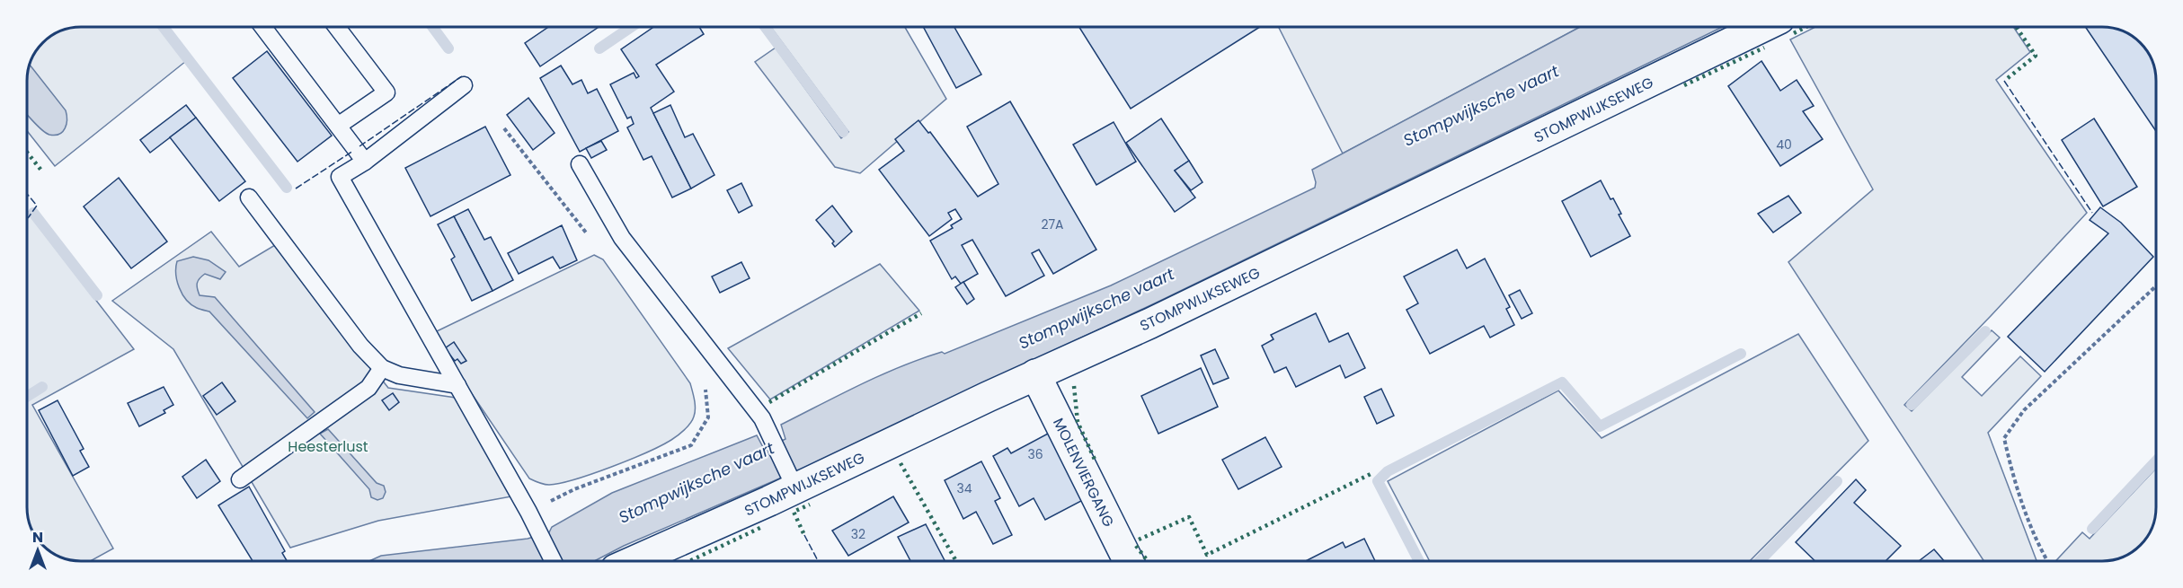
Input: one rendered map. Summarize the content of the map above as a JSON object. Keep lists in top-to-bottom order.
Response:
{
  "streets": {
    "street": ["STOMPWIJKSEWEG", "MOLENVIERGANG"]
  },
  "crossings": [
    ["STOMPWIJKSEWEG", "MOLENVIERGANG"]
  ],
  "water": ["Stompwijksche vaart"],
  "parks": ["Heesterlust"],
  "house_numbers": [
    "40",
    "27A",
    "36",
    "34",
    "32"
  ],
  "north": "top"
}
